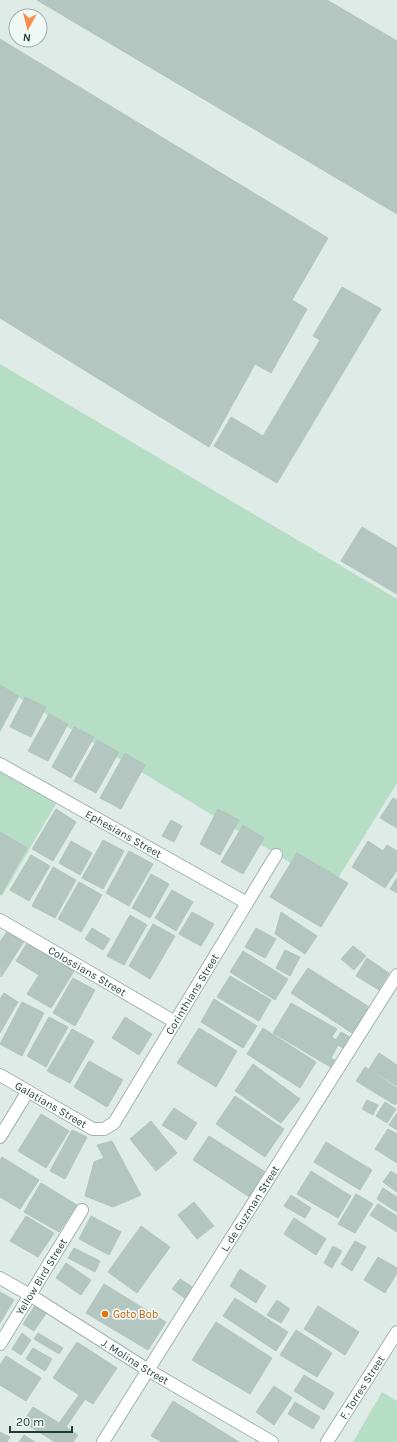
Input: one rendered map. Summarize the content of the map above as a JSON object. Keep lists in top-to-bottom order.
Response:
{
  "streets": {
    "street": [
      "Ephesians Street",
      "Colossians Street",
      "Corinthians Street",
      "Galatians Street",
      "L. de Guzman Street",
      "Yellow Bird Street",
      "J. Molina Street",
      "F. Torres Street"
    ]
  },
  "crossings": [
    ["Ephesians Street", "Corinthians Street"],
    ["Colossians Street", "Corinthians Street"],
    ["Corinthians Street", "Galatians Street"],
    ["L. de Guzman Street", "J. Molina Street"],
    ["Yellow Bird Street", "J. Molina Street"]
  ],
  "places": ["Goto Bob"],
  "scale_bar": "20 m",
  "north": "bottom"
}
